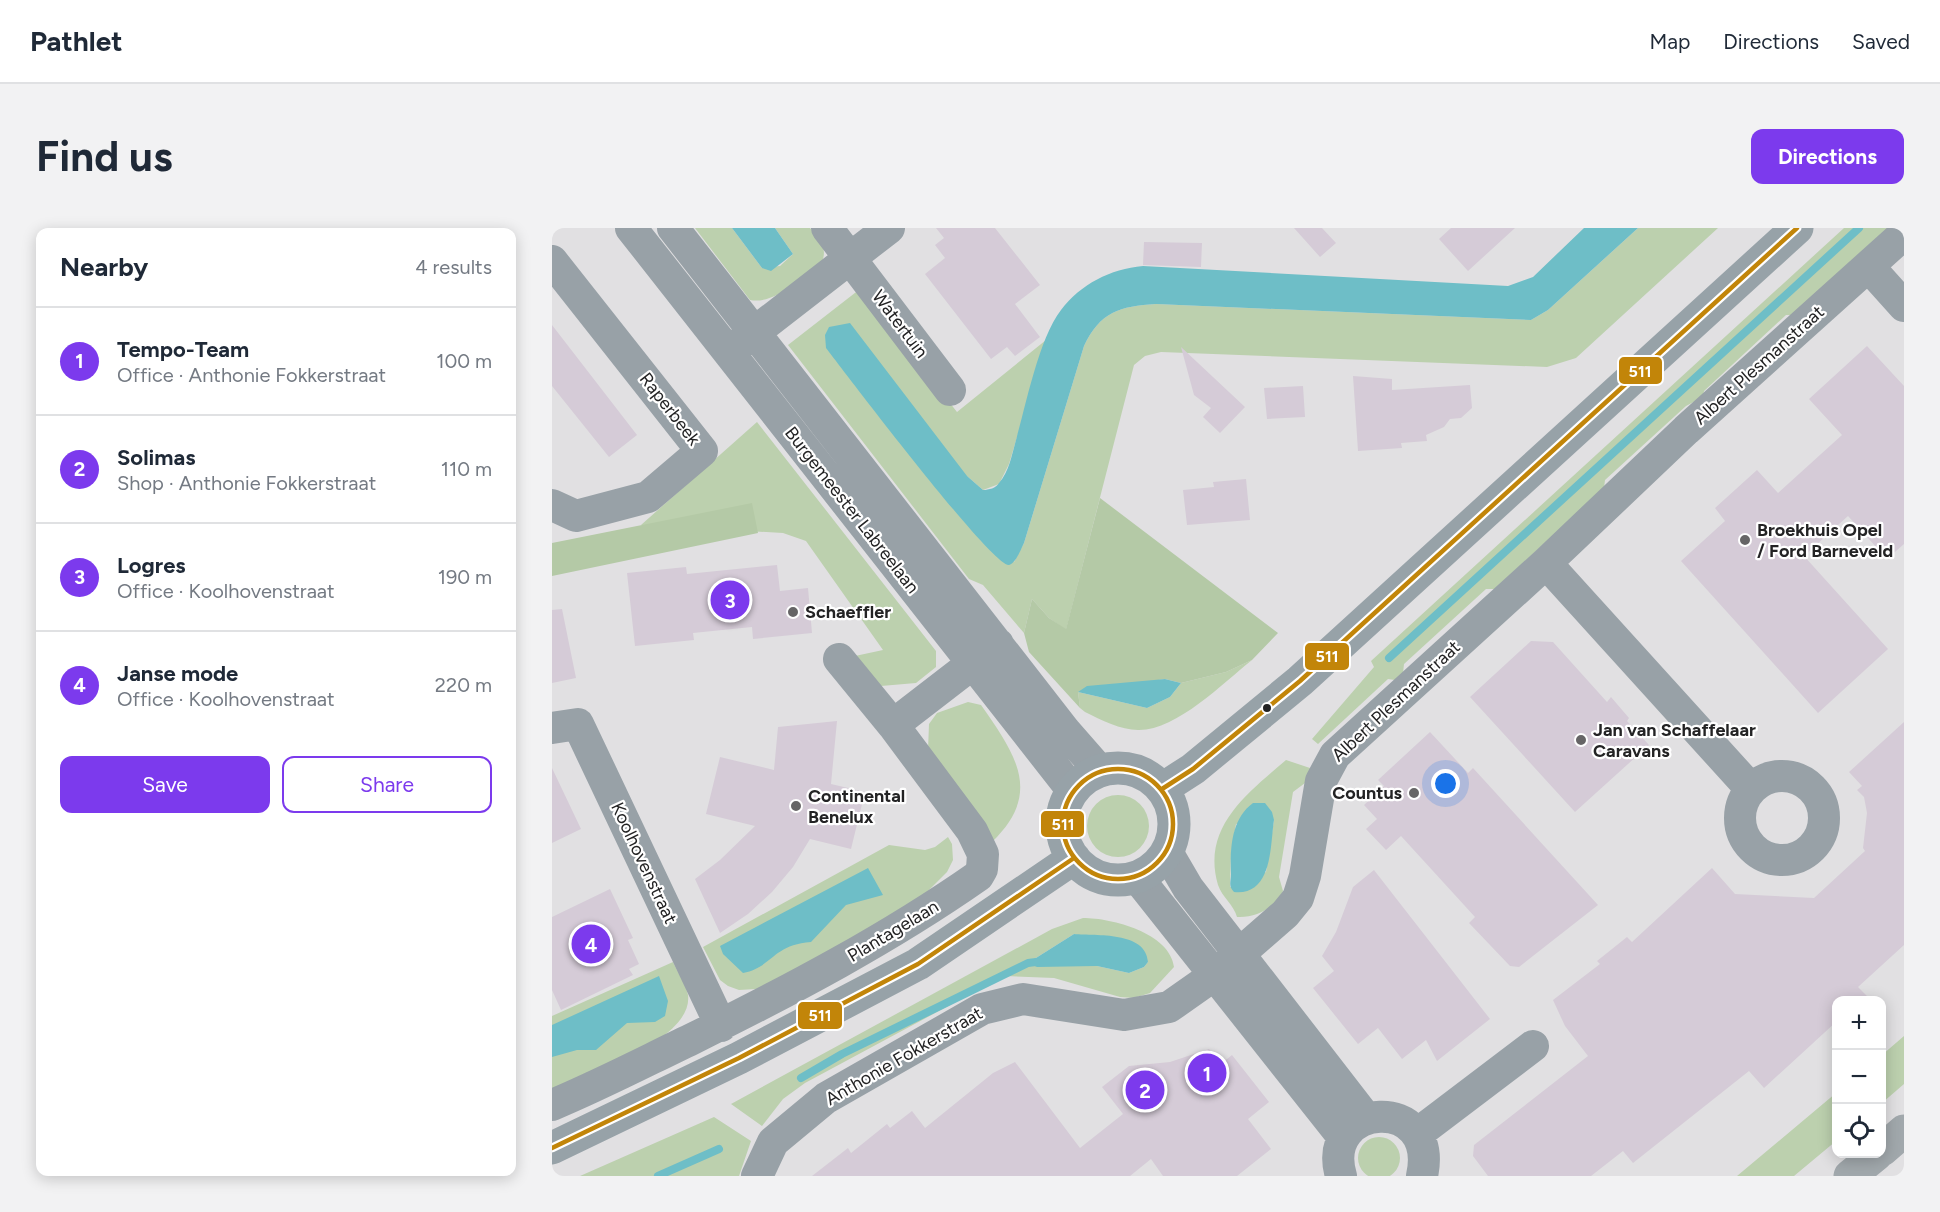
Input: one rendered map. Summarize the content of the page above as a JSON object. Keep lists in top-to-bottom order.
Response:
{
  "streets": {
    "main road": ["Plantagelaan"],
    "street": [
      "Watertuin",
      "Albert Plesmanstraat",
      "Raperbeek",
      "Burgemeester Labreelaan",
      "Koolhovenstraat",
      "Anthonie Fokkerstraat"
    ]
  },
  "crossings": [
    ["Albert Plesmanstraat", "Anthonie Fokkerstraat"],
    ["Burgemeester Labreelaan", "Plantagelaan"],
    ["Koolhovenstraat", "Plantagelaan"]
  ],
  "places": [
    "Broekhuis Opel / Ford Barneveld",
    "Schaeffler",
    "Jan van Schaffelaar Caravans",
    "Countus",
    "Continental Benelux"
  ],
  "lines": ["transit line 511"],
  "page": {
    "header": "Pathlet",
    "nav": ["Map", "Directions", "Saved"],
    "buttons": [
      "Directions",
      ["Save", "Share"]
    ],
    "title": "Find us",
    "heading": ["Nearby", "4 results"],
    "list": [
      {
        "mark": "1",
        "name": "Tempo-Team",
        "note": "Office · Anthonie Fokkerstraat",
        "value": "100 m"
      },
      {
        "mark": "2",
        "name": "Solimas",
        "note": "Shop · Anthonie Fokkerstraat",
        "value": "110 m"
      },
      {
        "mark": "3",
        "name": "Logres",
        "note": "Office · Koolhovenstraat",
        "value": "190 m"
      },
      {
        "mark": "4",
        "name": "Janse mode",
        "note": "Office · Koolhovenstraat",
        "value": "220 m"
      }
    ],
    "pins": [
      "3",
      "4",
      "1",
      "2"
    ],
    "map_buttons": ["+", "−"]
  }
}
